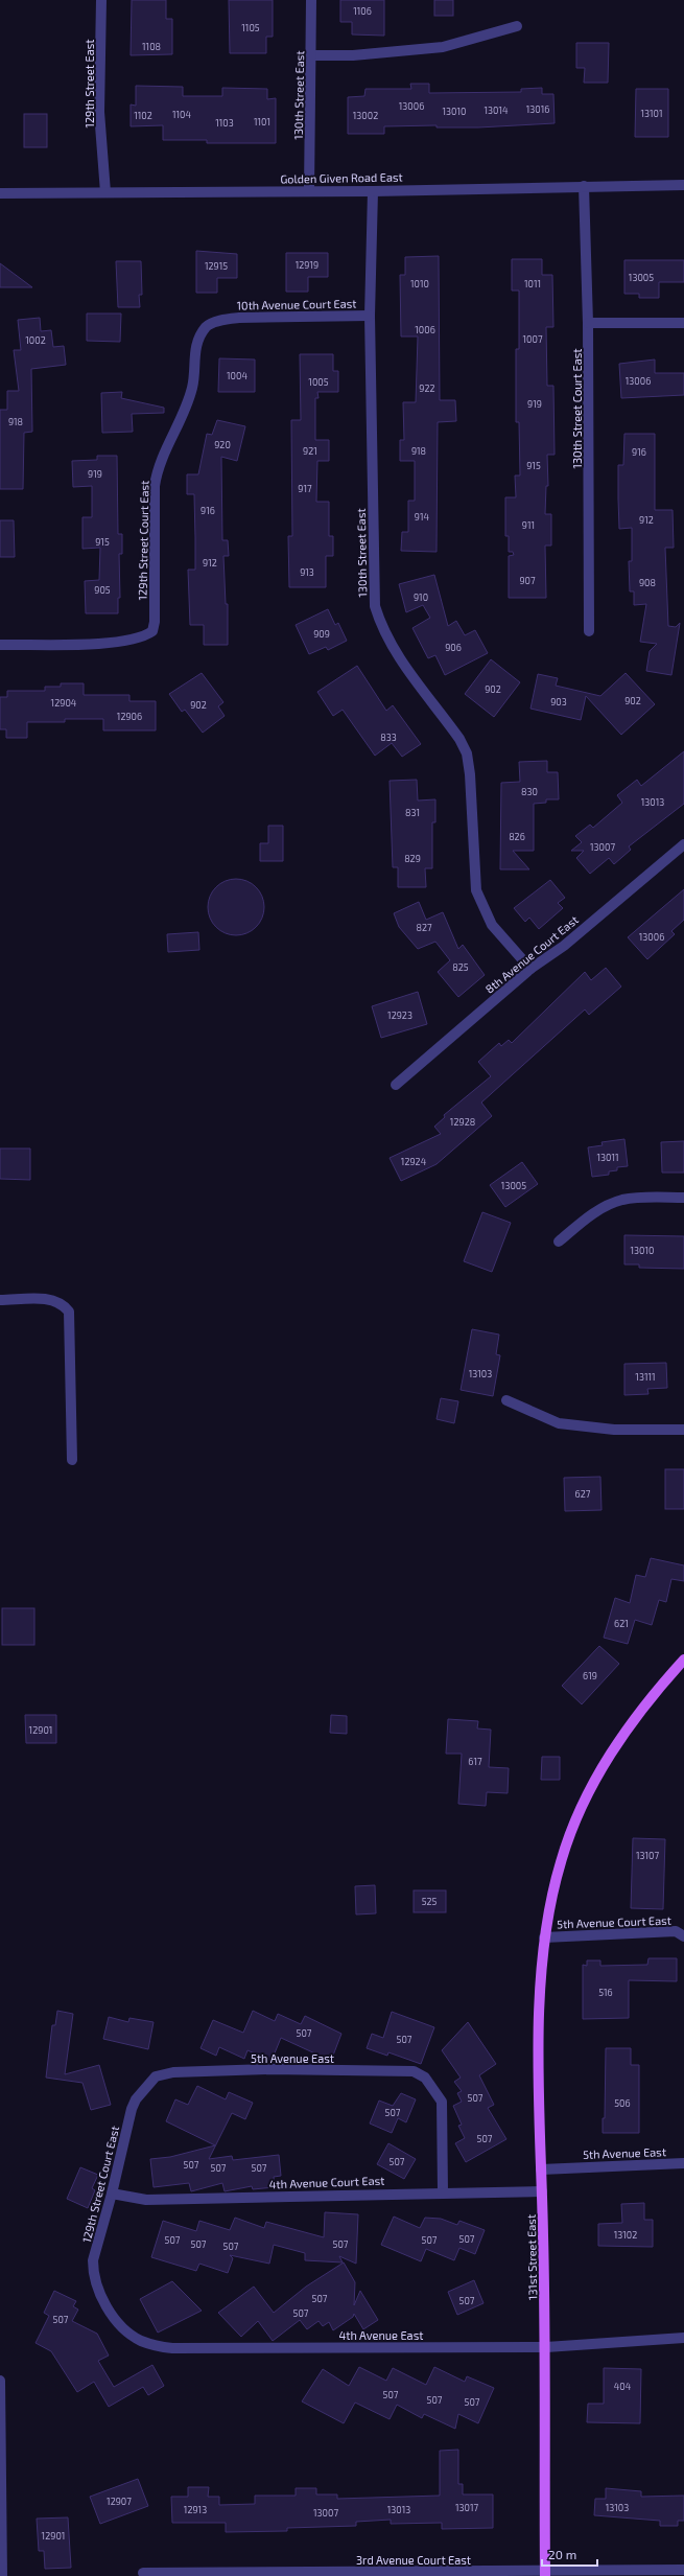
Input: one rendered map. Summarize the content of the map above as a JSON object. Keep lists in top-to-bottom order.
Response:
{
  "streets": {
    "main road": ["131st Street East"],
    "street": [
      "129th Street East",
      "130th Street East",
      "Golden Given Road East",
      "10th Avenue Court East",
      "130th Street Court East",
      "129th Street Court East",
      "8th Avenue Court East",
      "5th Avenue Court East",
      "5th Avenue East",
      "4th Avenue Court East",
      "4th Avenue East",
      "3rd Avenue Court East"
    ]
  },
  "crossings": [
    ["129th Street East", "Golden Given Road East"],
    ["130th Street East", "Golden Given Road East"],
    ["130th Street East", "10th Avenue Court East"],
    ["130th Street East", "8th Avenue Court East"],
    ["Golden Given Road East", "130th Street Court East"],
    ["10th Avenue Court East", "129th Street Court East"],
    ["129th Street Court East", "5th Avenue East"],
    ["129th Street Court East", "4th Avenue Court East"],
    ["129th Street Court East", "4th Avenue East"],
    ["5th Avenue Court East", "131st Street East"],
    ["5th Avenue East", "4th Avenue Court East"],
    ["5th Avenue East", "131st Street East"],
    ["4th Avenue Court East", "131st Street East"],
    ["131st Street East", "4th Avenue East"],
    ["131st Street East", "3rd Avenue Court East"]
  ],
  "house_numbers": [
    "1106",
    "1105",
    "1108",
    "13006",
    "13016",
    "13014",
    "13010",
    "13101",
    "1104",
    "1102",
    "13002",
    "1101",
    "1103",
    "12919",
    "12915",
    "13005",
    "1010",
    "1011",
    "1006",
    "1007",
    "1002",
    "1004",
    "13006",
    "1005",
    "922",
    "919",
    "918",
    "920",
    "921",
    "918",
    "916",
    "915",
    "919",
    "917",
    "916",
    "914",
    "912",
    "911",
    "915",
    "912",
    "913",
    "907",
    "908",
    "905",
    "910",
    "909",
    "906",
    "902",
    "902",
    "903",
    "12904",
    "902",
    "12906",
    "833",
    "830",
    "13013",
    "831",
    "826",
    "13007",
    "829",
    "827",
    "13006",
    "825",
    "12923",
    "12928",
    "13011",
    "12924",
    "13005",
    "13010",
    "13103",
    "13111",
    "627",
    "621",
    "619",
    "12901",
    "617",
    "13107",
    "525",
    "516",
    "507",
    "507",
    "507",
    "506",
    "507",
    "507",
    "507",
    "507",
    "507",
    "507",
    "13102",
    "507",
    "507",
    "507",
    "507",
    "507",
    "507",
    "507",
    "507",
    "507",
    "507",
    "404",
    "507",
    "507",
    "507",
    "12907",
    "13017",
    "13103",
    "12913",
    "13013",
    "13007",
    "12901"
  ],
  "scale_bar": "20 m"
}
